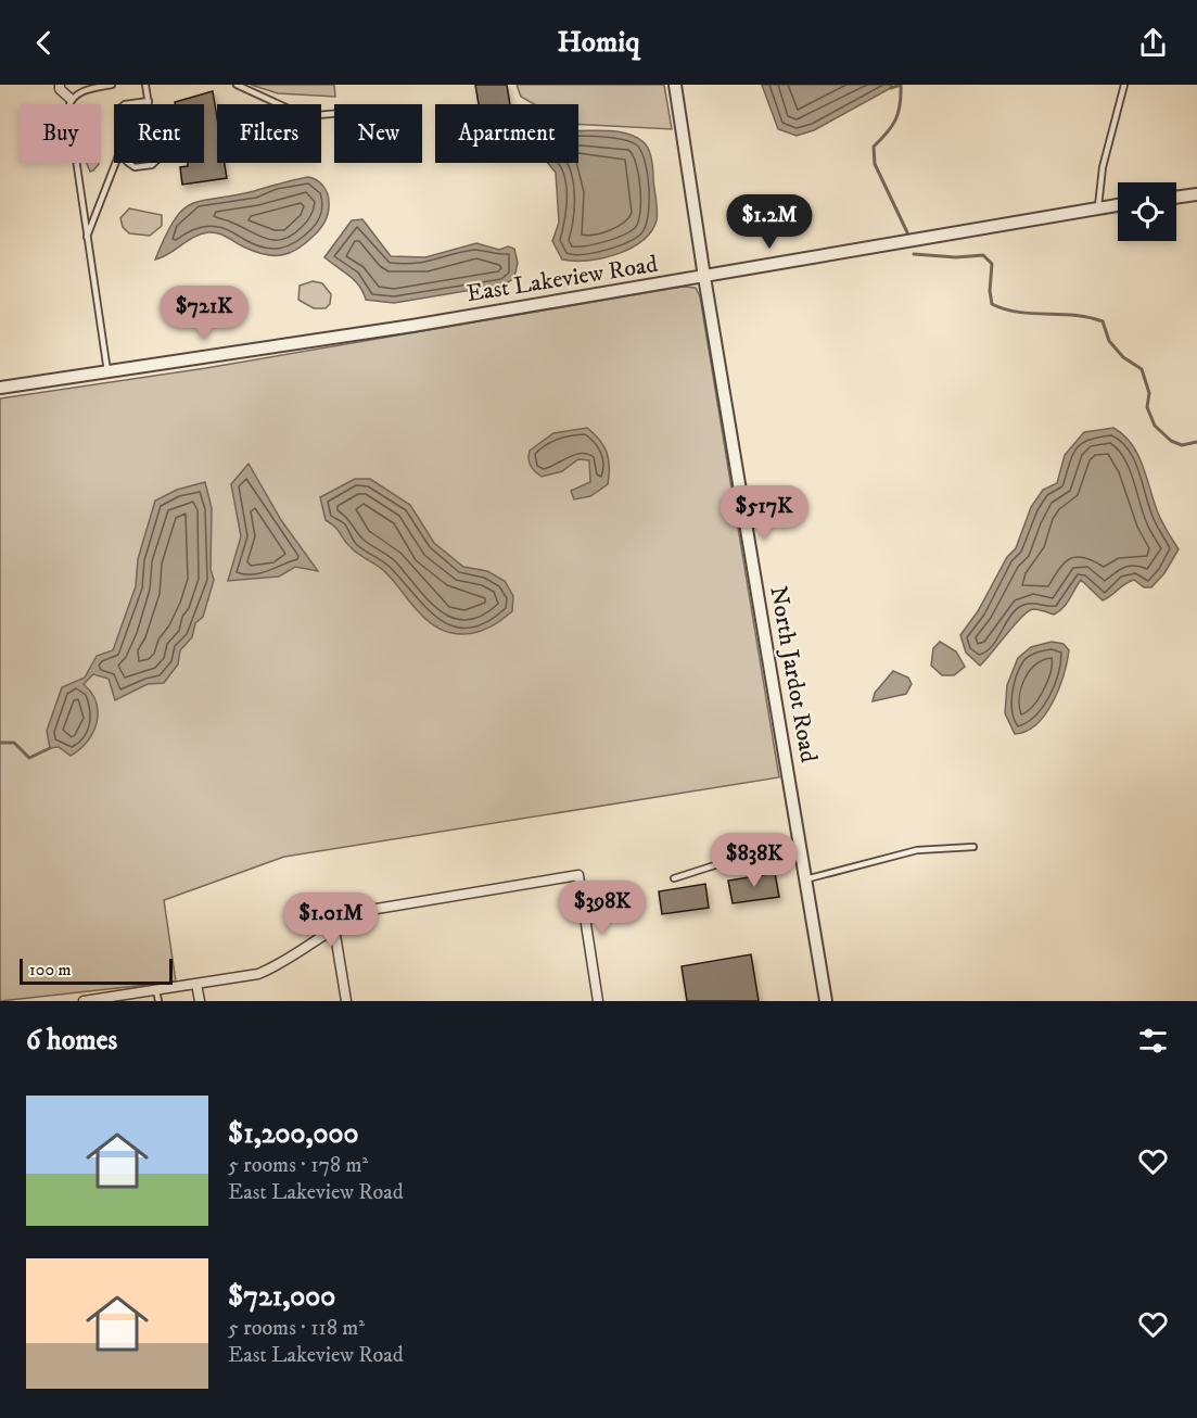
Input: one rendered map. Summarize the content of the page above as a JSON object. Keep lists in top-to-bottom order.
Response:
{
  "streets": {
    "street": ["East Lakeview Road", "North Jardot Road"]
  },
  "crossings": [
    ["East Lakeview Road", "North Jardot Road"]
  ],
  "scale_bar": "100 m",
  "page": {
    "header": "Homiq",
    "chip": [
      "Buy",
      "Rent",
      "Filters",
      "New",
      "Apartment"
    ],
    "price": [
      "$1.2M",
      "$721K",
      "$517K",
      "$838K",
      "$398K",
      "$1.01M"
    ],
    "scale": "100 m",
    "heading": "6 homes",
    "list": [
      {
        "name": "$1,200,000",
        "note": "5 rooms · 178 m² · East Lakeview Road"
      },
      {
        "name": "$721,000",
        "note": "5 rooms · 118 m² · East Lakeview Road"
      }
    ]
  }
}
